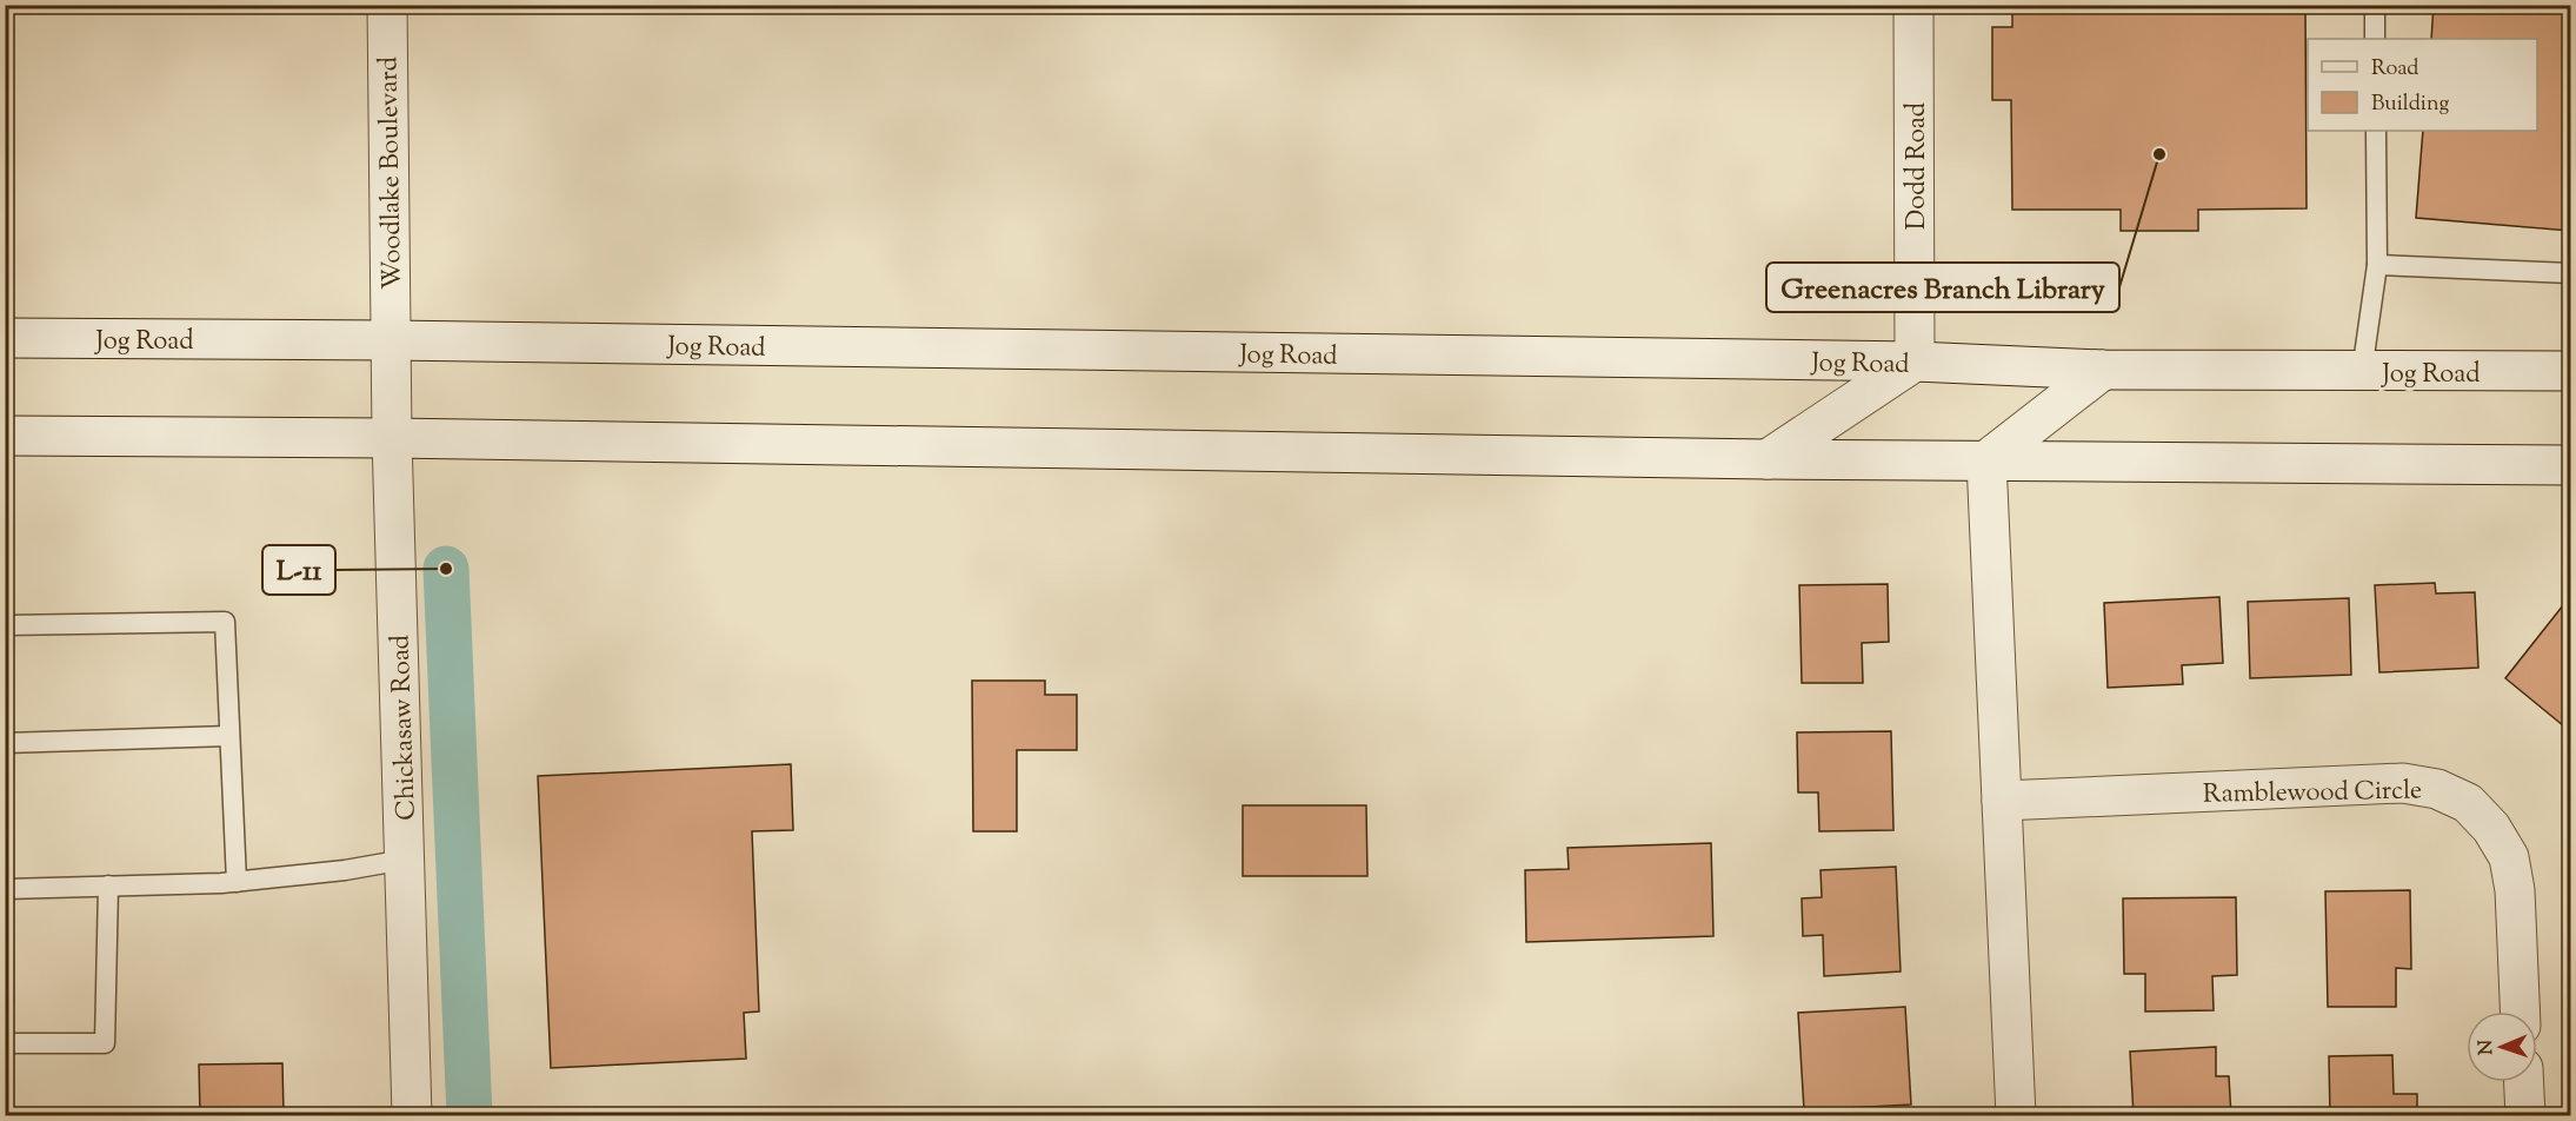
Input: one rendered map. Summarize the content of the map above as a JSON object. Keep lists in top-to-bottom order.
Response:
{
  "streets": {
    "main road": [
      "Dodd Road",
      "Woodlake Boulevard",
      "Jog Road",
      "Chickasaw Road",
      "Ramblewood Circle"
    ]
  },
  "crossings": [
    ["Dodd Road", "Jog Road"],
    ["Woodlake Boulevard", "Jog Road"],
    ["Woodlake Boulevard", "Chickasaw Road"],
    ["Jog Road", "Chickasaw Road"]
  ],
  "places": ["Greenacres Branch Library", "L-11"],
  "legend": ["Road", "Building"],
  "north": "left"
}
